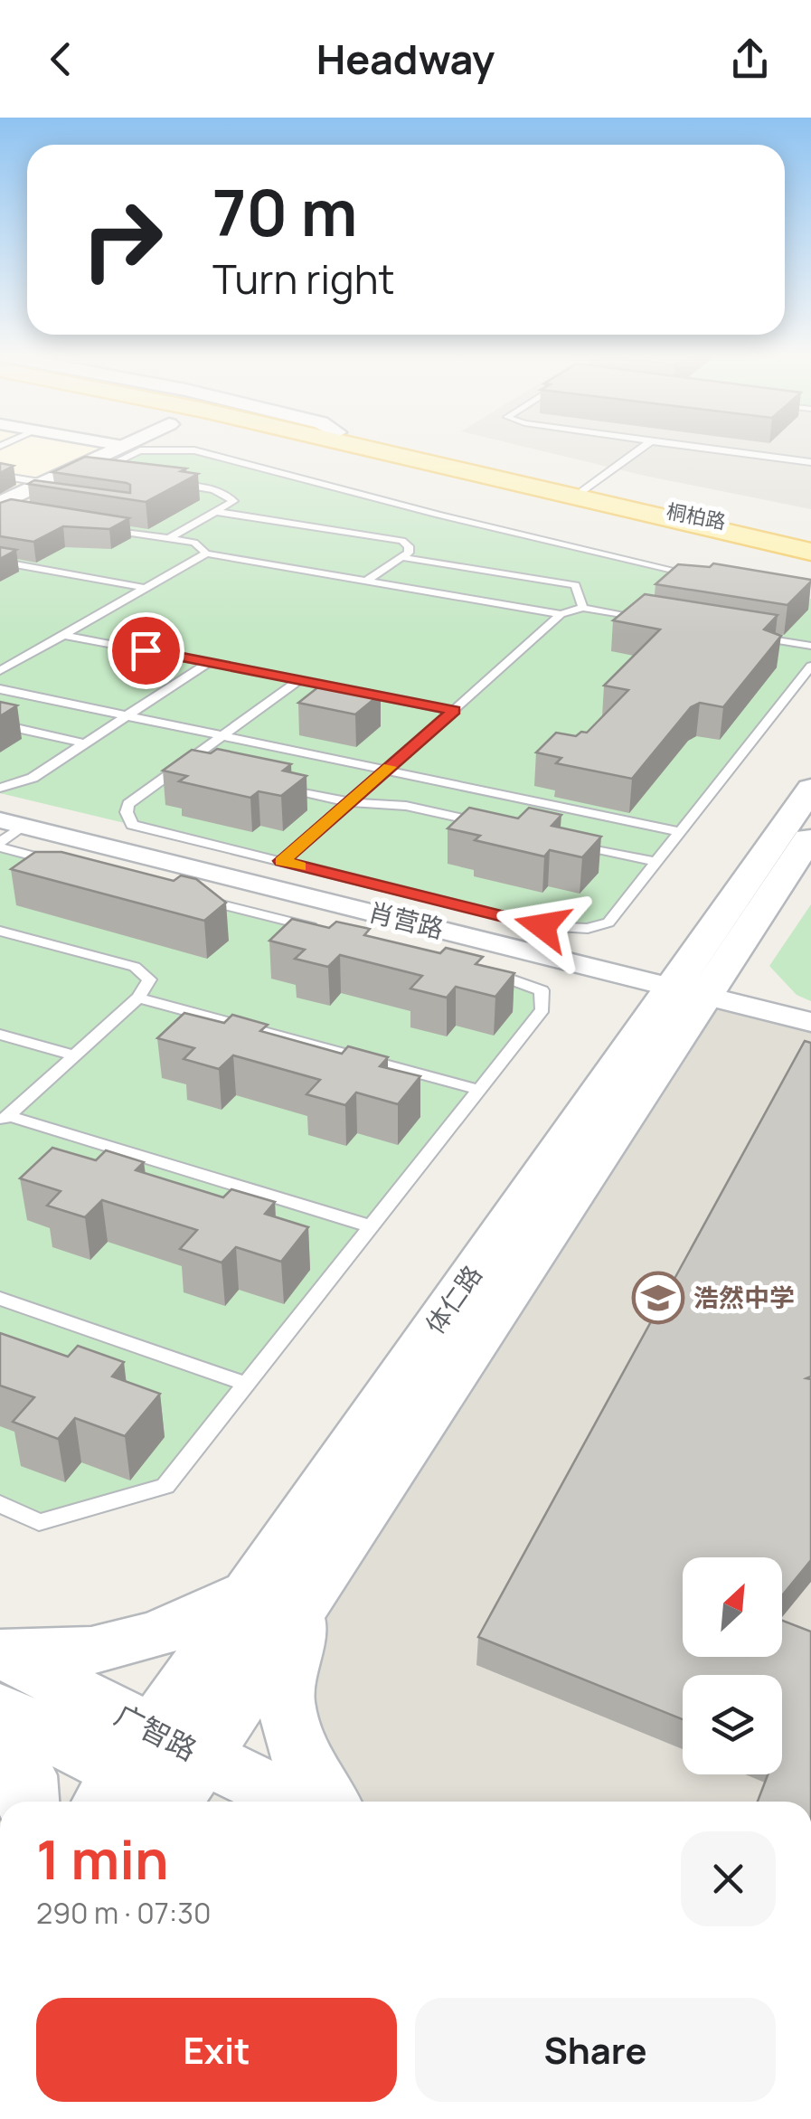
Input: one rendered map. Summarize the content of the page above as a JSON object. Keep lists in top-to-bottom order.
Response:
{
  "streets": {
    "main road": ["桐柏路"],
    "street": ["肖营路", "体仁路", "广智路"]
  },
  "crossings": [
    ["肖营路", "体仁路"],
    ["体仁路", "广智路"]
  ],
  "places": {
    "school or university": ["浩然中学"]
  },
  "north": "top right",
  "page": {
    "header": "Headway",
    "turn": ["70 m", "Turn right"],
    "heading": ["1 min", "290 m · 07:30"],
    "buttons": ["Exit", "Share"]
  }
}
